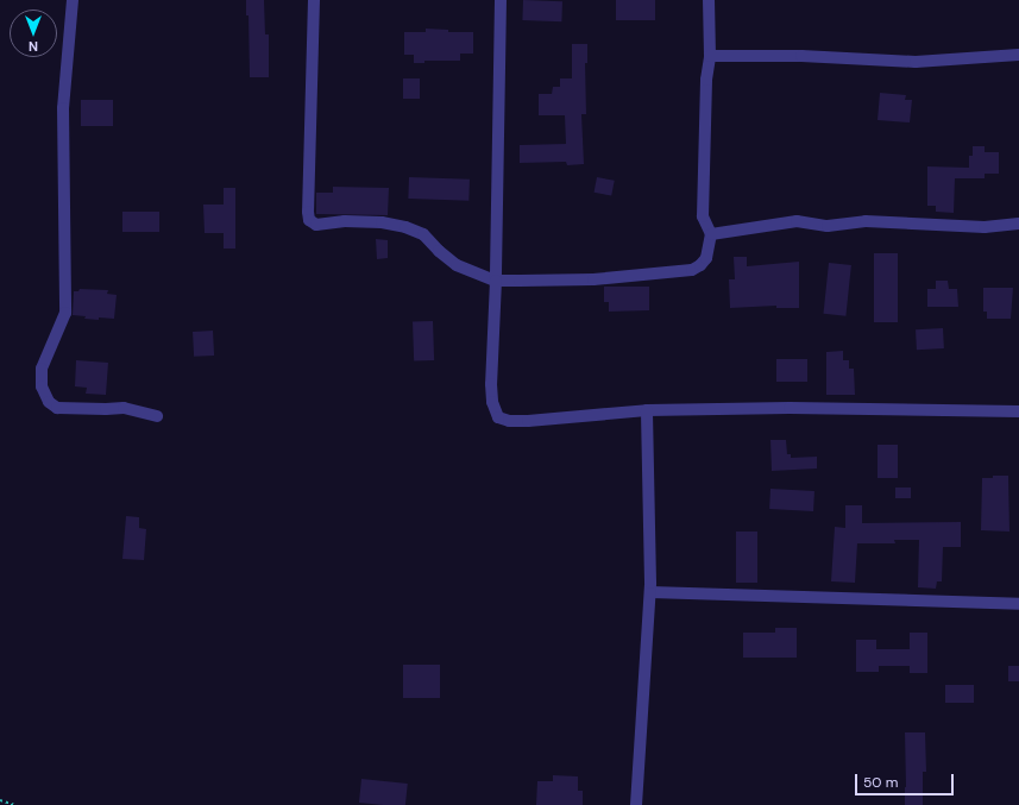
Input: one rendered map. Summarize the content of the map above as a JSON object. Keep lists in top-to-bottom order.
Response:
{
  "scale_bar": "50 m",
  "north": "bottom"
}
